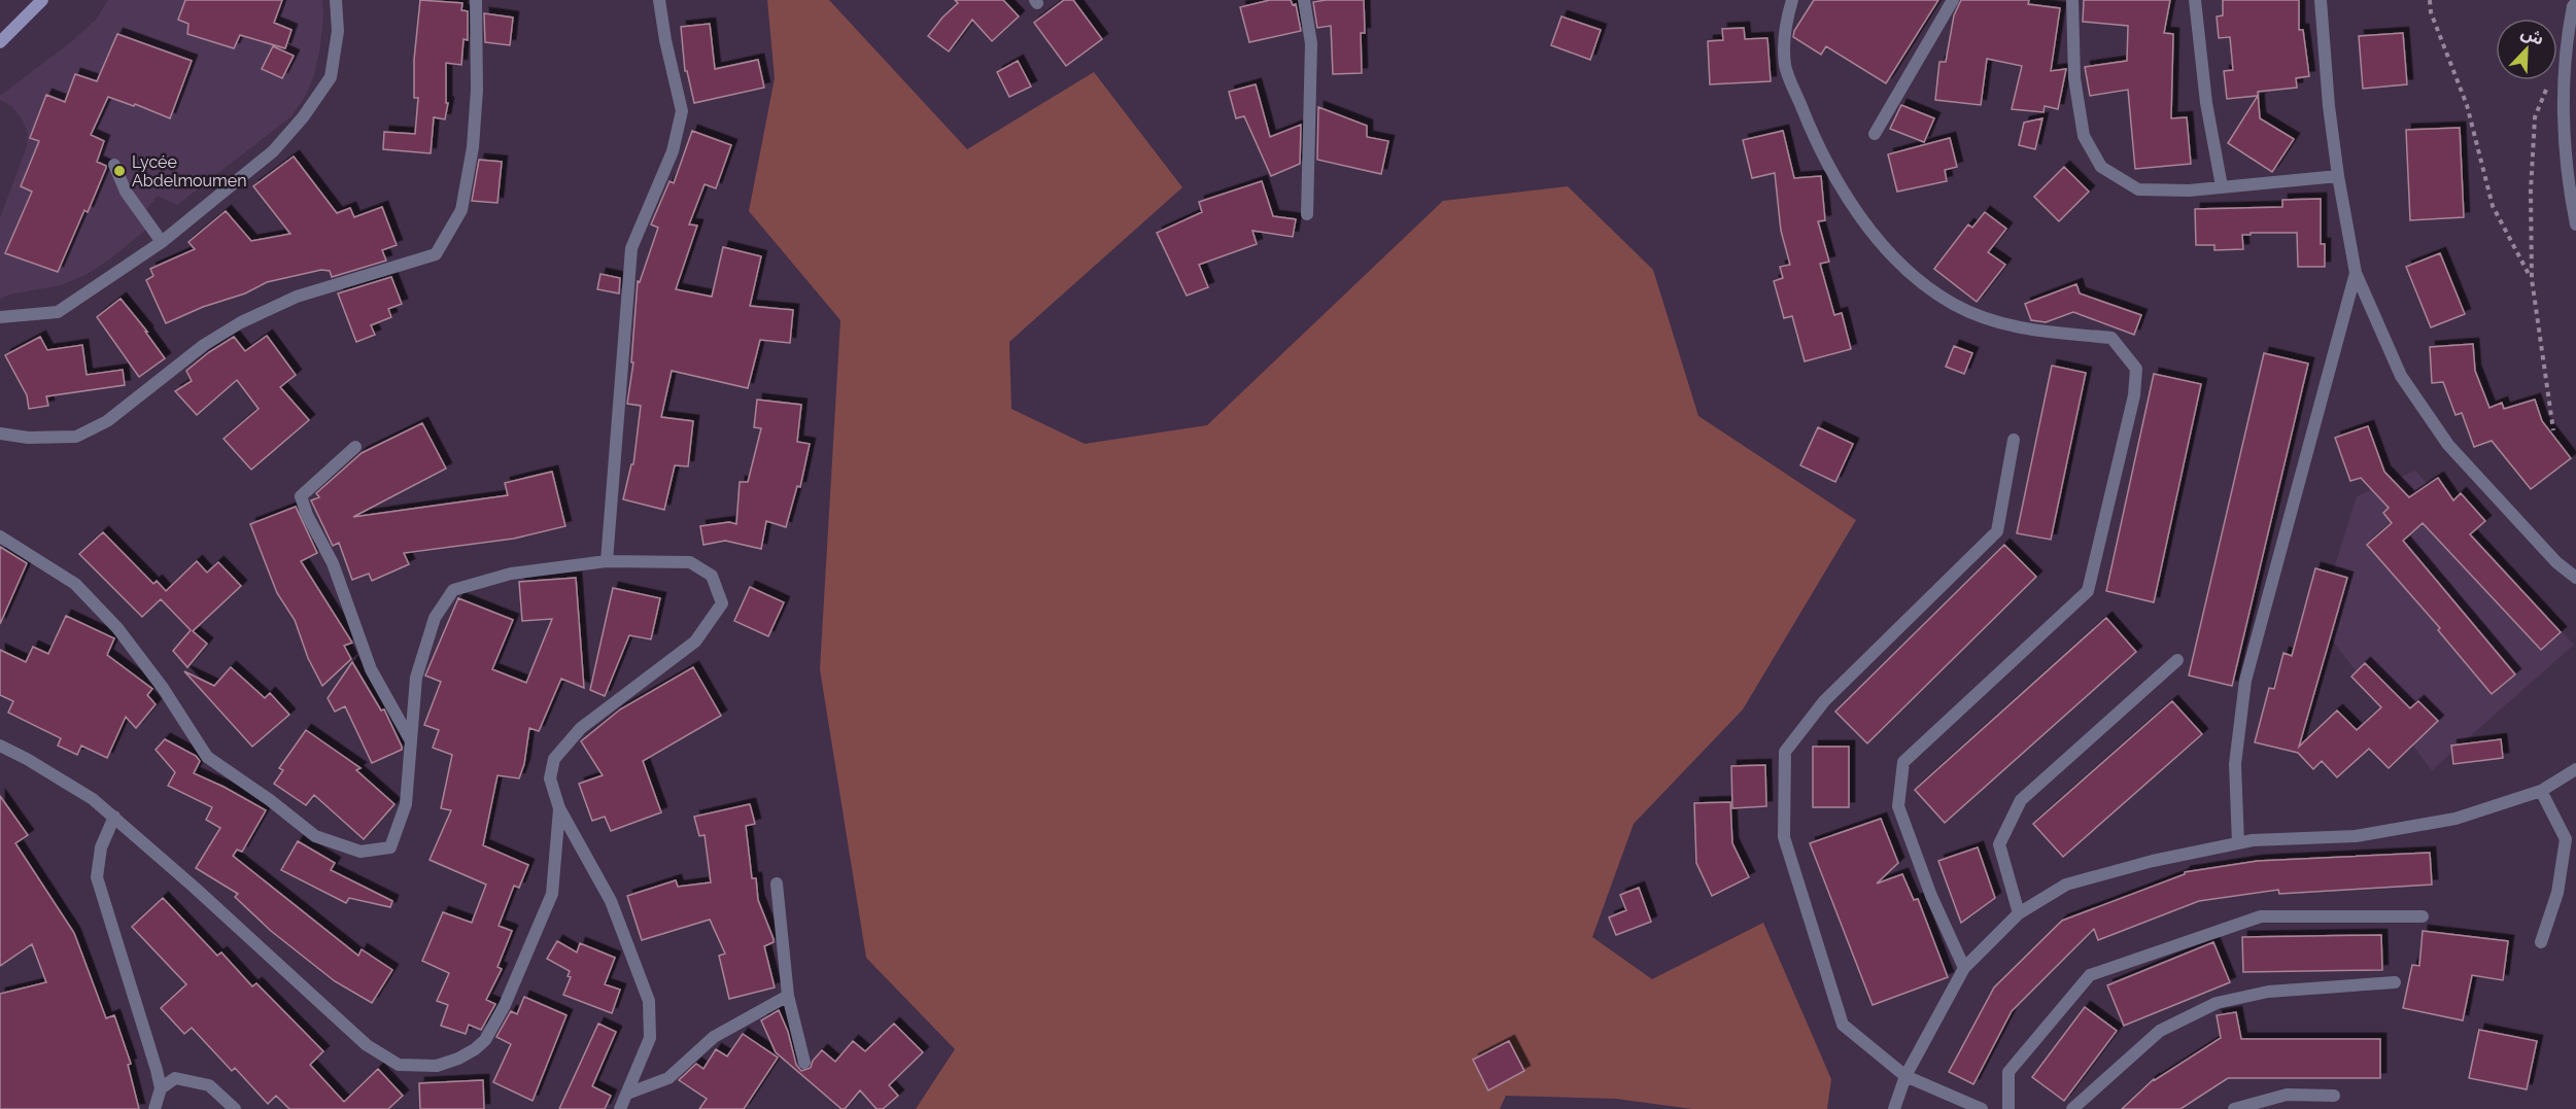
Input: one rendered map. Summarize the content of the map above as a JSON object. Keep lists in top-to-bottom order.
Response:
{
  "places": ["Lycée Abdelmoumen"],
  "north": "top right"
}
